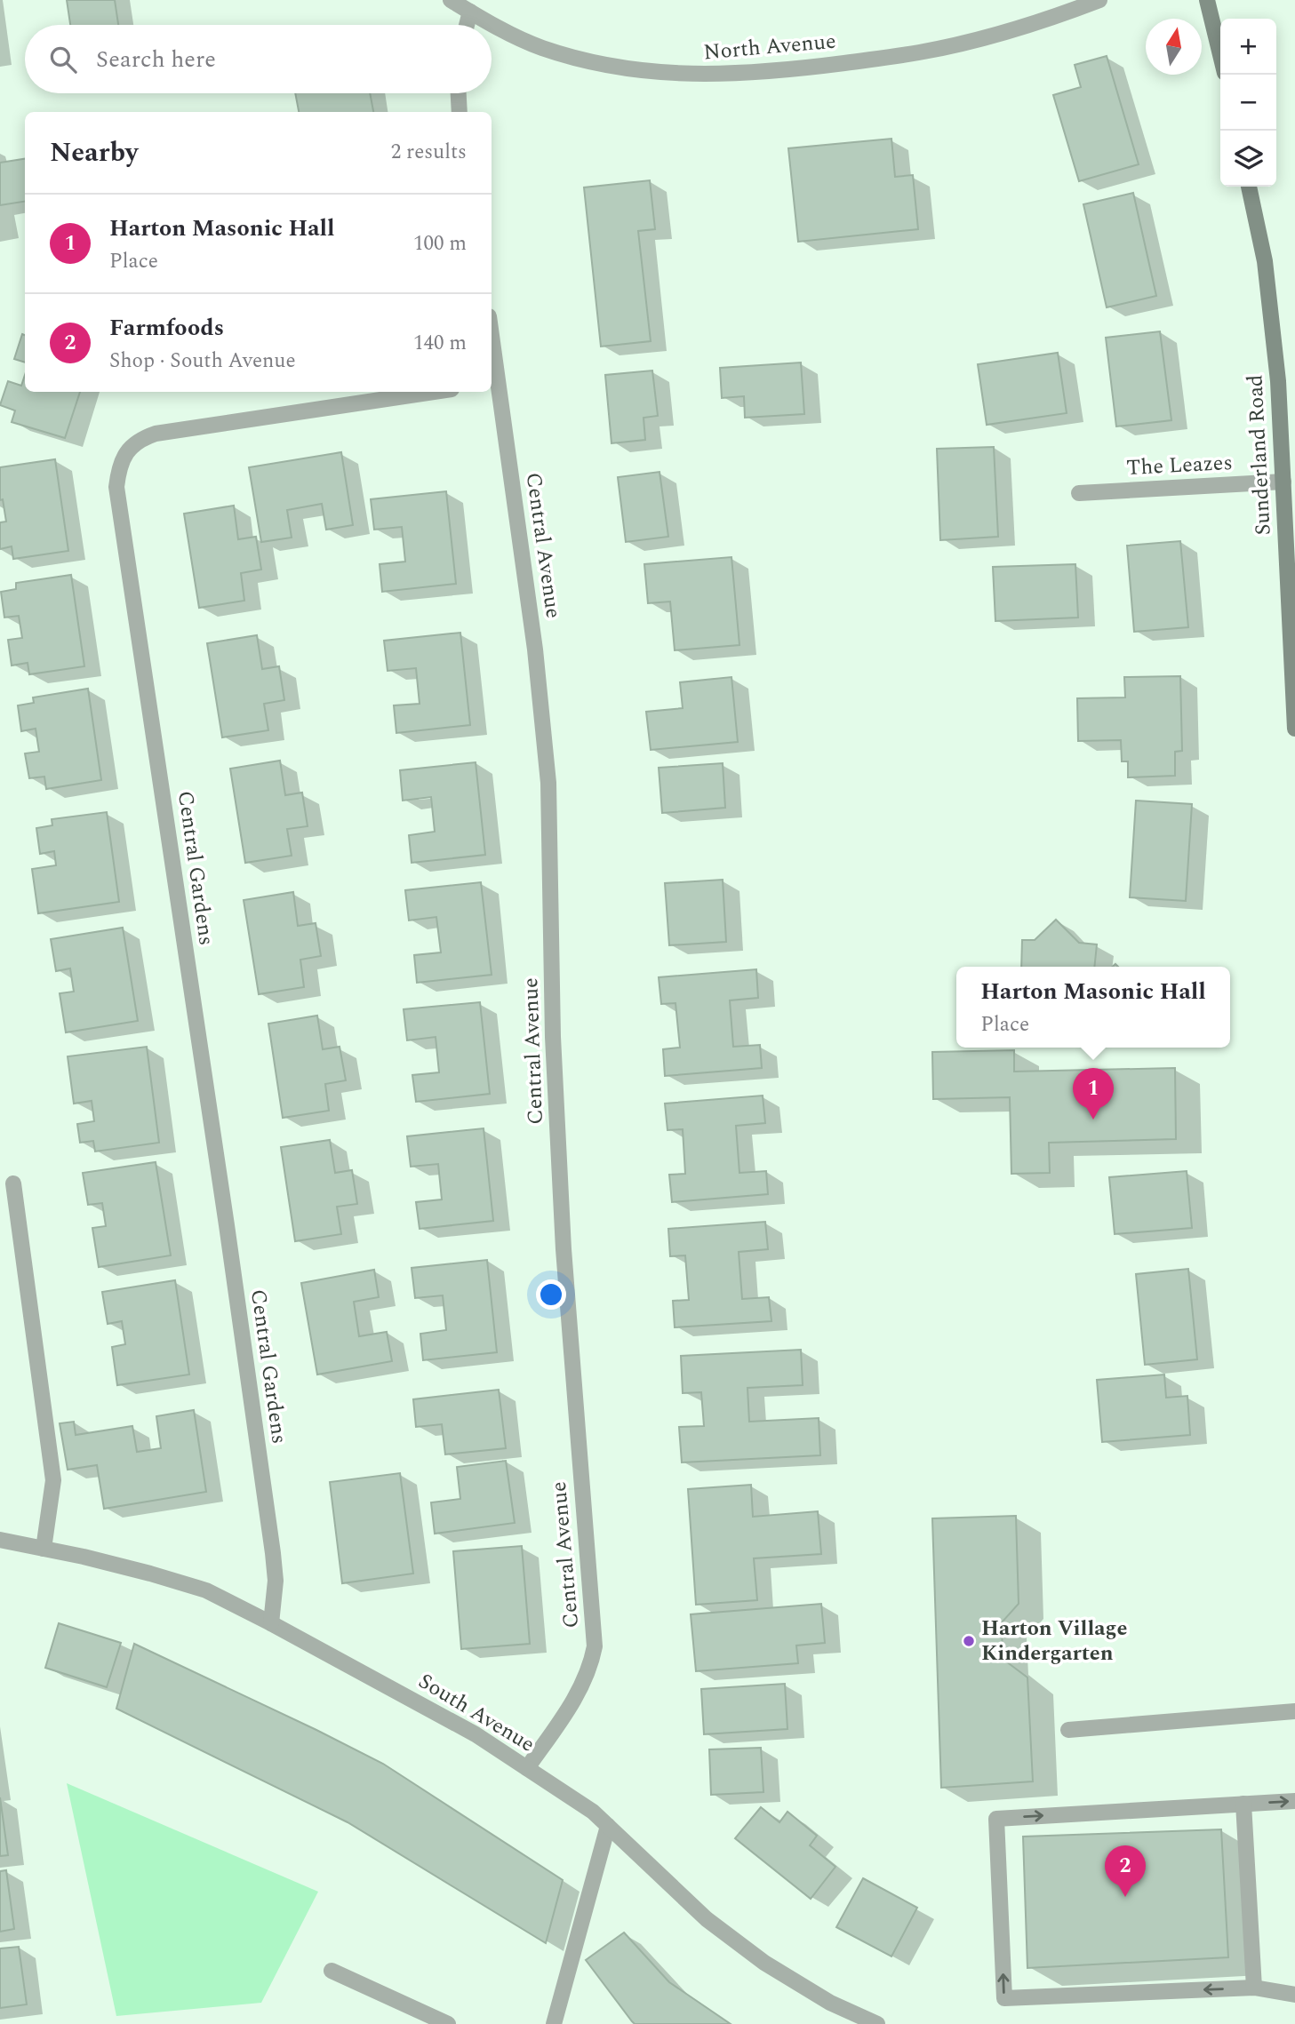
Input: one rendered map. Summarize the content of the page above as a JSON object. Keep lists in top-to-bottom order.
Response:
{
  "streets": {
    "street": [
      "North Avenue",
      "Sunderland Road",
      "The Leazes",
      "Central Avenue",
      "Central Gardens",
      "South Avenue"
    ]
  },
  "crossings": [
    ["Sunderland Road", "The Leazes"],
    ["Central Avenue", "South Avenue"],
    ["Central Gardens", "South Avenue"]
  ],
  "places": ["Harton Village Kindergarten"],
  "north": "top",
  "page": {
    "map_buttons": ["+", "−"],
    "search": "Search here",
    "heading": ["Nearby", "2 results"],
    "list": [
      {
        "mark": "1",
        "name": "Harton Masonic Hall",
        "note": "Place",
        "value": "100 m"
      },
      {
        "mark": "2",
        "name": "Farmfoods",
        "note": "Shop · South Avenue",
        "value": "140 m"
      }
    ],
    "popup": ["Harton Masonic Hall", "Place"],
    "pins": ["1", "2"]
  }
}
